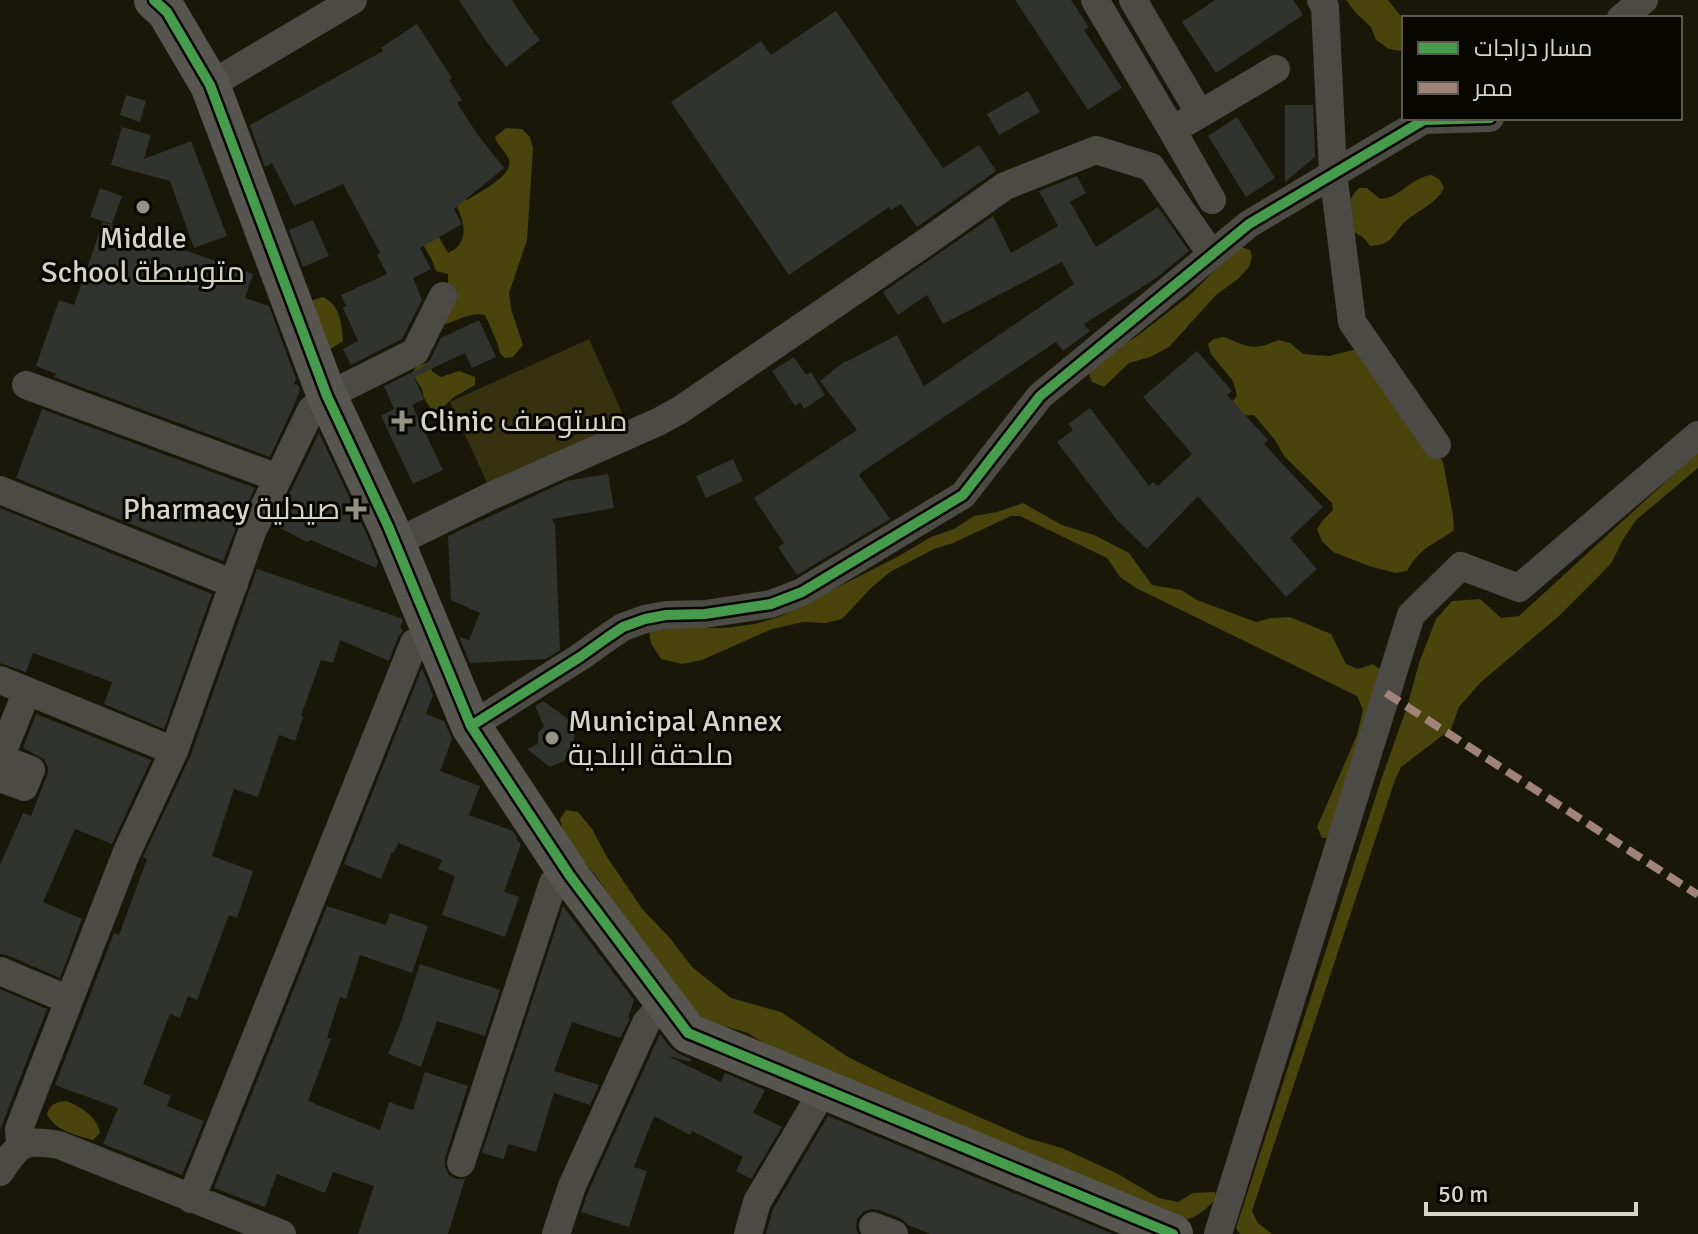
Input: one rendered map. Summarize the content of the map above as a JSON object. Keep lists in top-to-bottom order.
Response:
{
  "places": {
    "other": ["Middle School متوسطة", "Municipal Annex ملحقة البلدية"],
    "health": ["Clinic مستوصف", "Pharmacy صيدلية"]
  },
  "legend": ["مسار دراجات", "ممر"],
  "scale_bar": "50 m"
}
